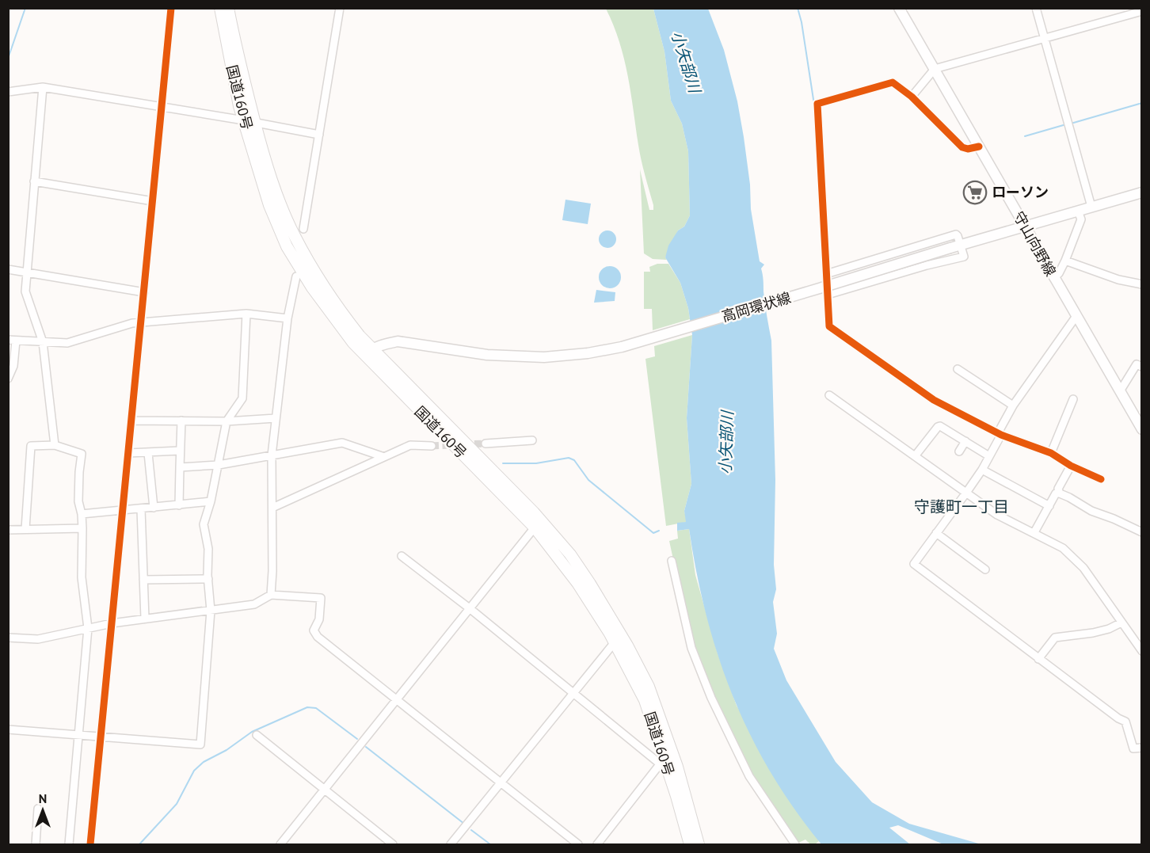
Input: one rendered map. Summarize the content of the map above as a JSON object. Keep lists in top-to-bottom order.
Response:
{
  "streets": {
    "highway": ["国道160号"],
    "main road": ["守山向野線", "高岡環状線"]
  },
  "crossings": [
    ["国道160号", "高岡環状線"],
    ["守山向野線", "高岡環状線"]
  ],
  "districts": ["守護町一丁目"],
  "water": ["小矢部川"],
  "places": {
    "supermarket": ["ローソン"]
  },
  "north": "top"
}
